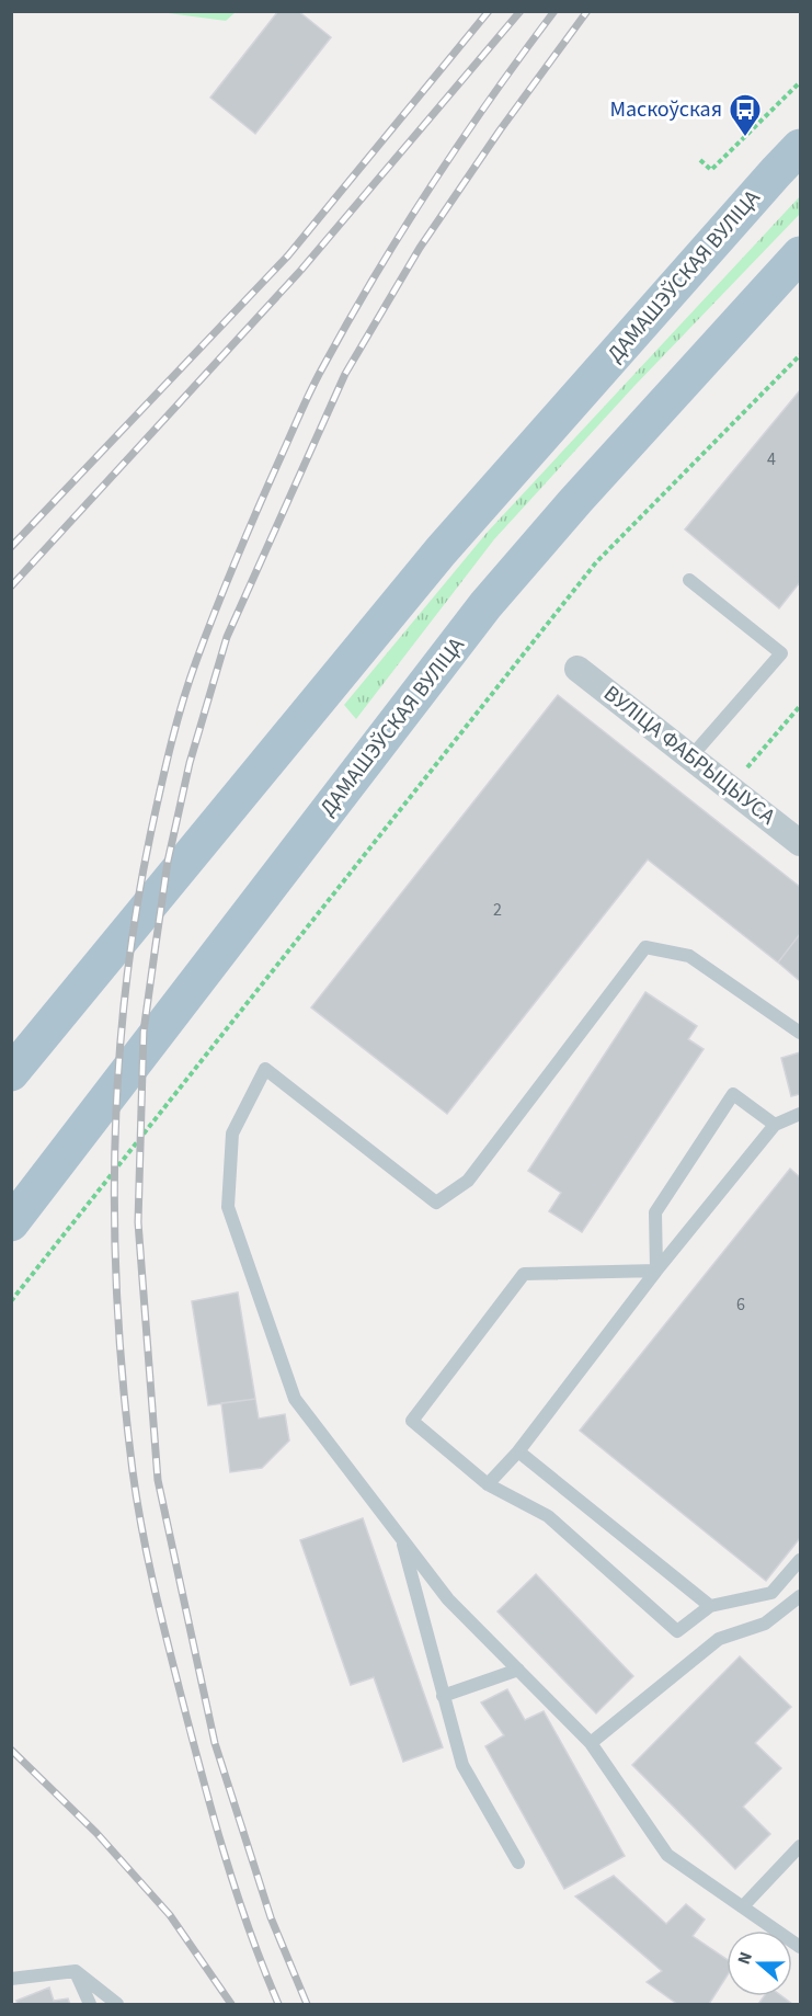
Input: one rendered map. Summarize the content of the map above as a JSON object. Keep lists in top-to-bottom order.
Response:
{
  "streets": {
    "main road": ["ДАМАШЭЎСКАЯ ВУЛІЦА"],
    "street": ["ВУЛІЦА ФАБРЫЦЫУСА"]
  },
  "places": {
    "bus stop": ["Маскоўская"]
  },
  "house_numbers": ["4", "2", "6"],
  "north": "left"
}
